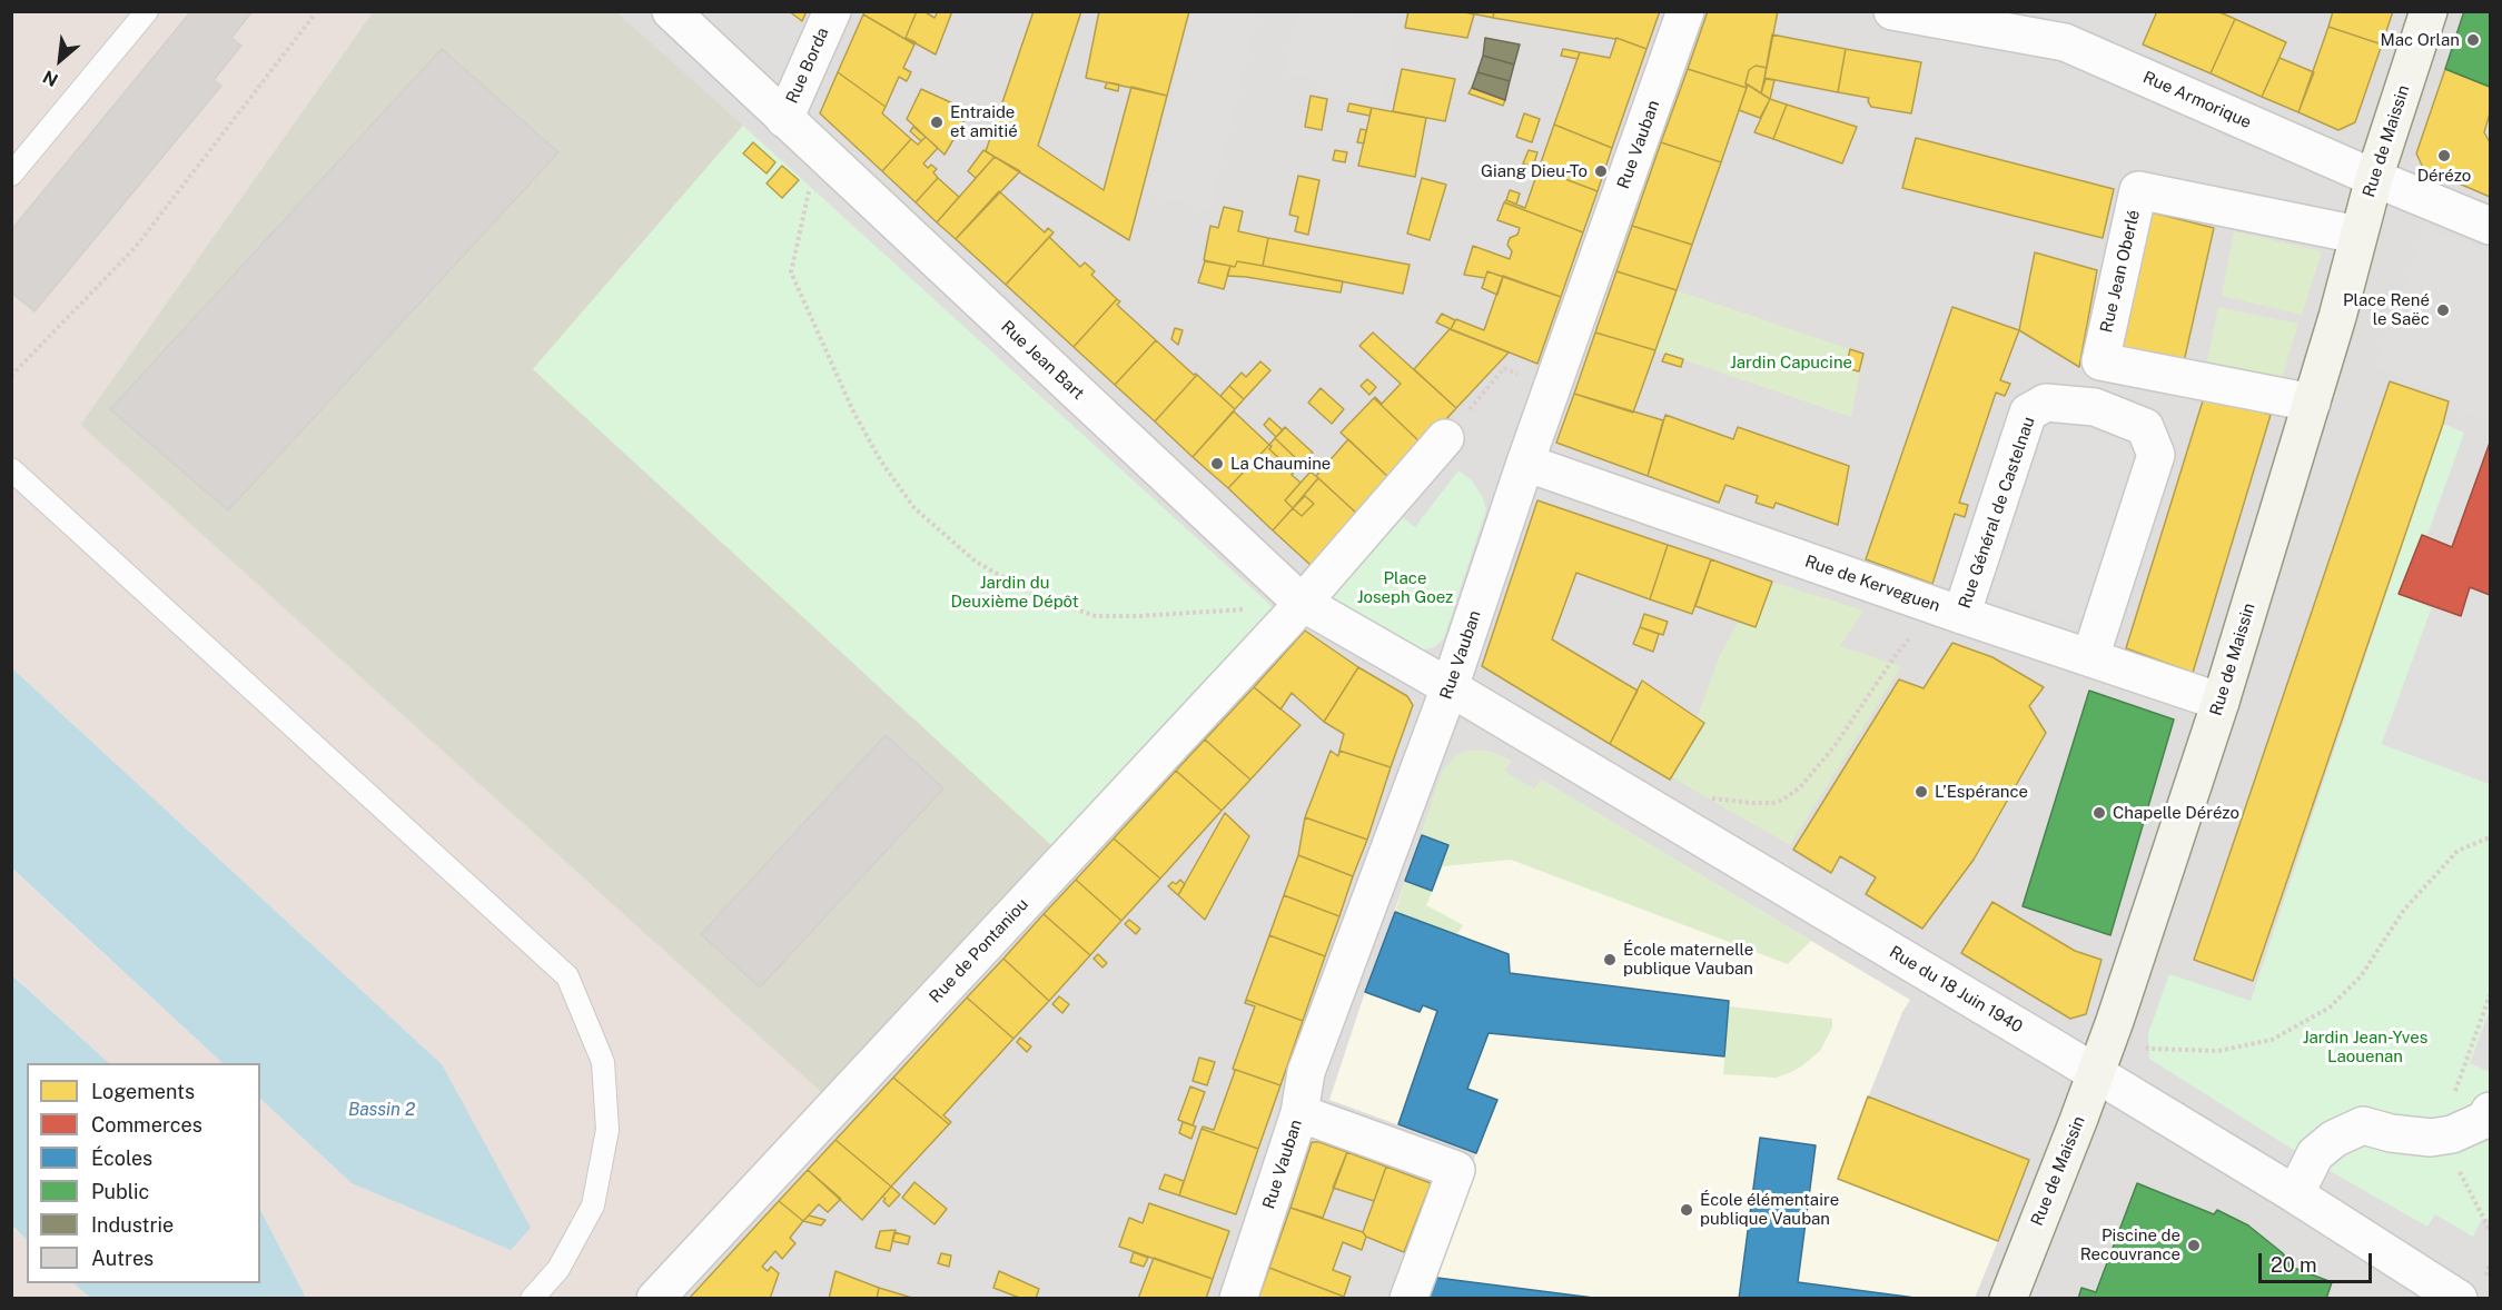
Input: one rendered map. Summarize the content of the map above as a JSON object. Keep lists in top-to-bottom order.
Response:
{
  "streets": {
    "street": [
      "Rue Borda",
      "Rue Armorique",
      "Rue de Maissin",
      "Rue Vauban",
      "Rue Jean Oberlé",
      "Rue Jean Bart",
      "Rue Général de Castelnau",
      "Rue de Kerveguen",
      "Rue de Pontaniou",
      "Rue du 18 Juin 1940"
    ]
  },
  "crossings": [
    ["Rue Borda", "Rue Jean Bart"],
    ["Rue Armorique", "Rue de Maissin"],
    ["Rue de Maissin", "Rue Jean Oberlé"],
    ["Rue de Maissin", "Rue de Kerveguen"],
    ["Rue de Maissin", "Rue du 18 Juin 1940"],
    ["Rue Vauban", "Rue de Kerveguen"],
    ["Rue Vauban", "Rue du 18 Juin 1940"],
    ["Rue Jean Bart", "Rue de Pontaniou"],
    ["Rue Général de Castelnau", "Rue de Kerveguen"]
  ],
  "water": ["Bassin 2"],
  "parks": [
    "Jardin Capucine",
    "Place Joseph Goez",
    "Jardin du Deuxième Dépôt",
    "Jardin Jean-Yves Laouenan"
  ],
  "places": [
    "Mac Orlan",
    "Entraide et amitié",
    "Dérézo",
    "Giang Dieu-To",
    "Place René le Saëc",
    "La Chaumine",
    "L’Espérance",
    "Chapelle Dérézo",
    "École maternelle publique Vauban",
    "École élémentaire publique Vauban",
    "Piscine de Recouvrance"
  ],
  "legend": [
    "Logements",
    "Commerces",
    "Écoles",
    "Public",
    "Industrie",
    "Autres"
  ],
  "scale_bar": "20 m",
  "north": "bottom left"
}
